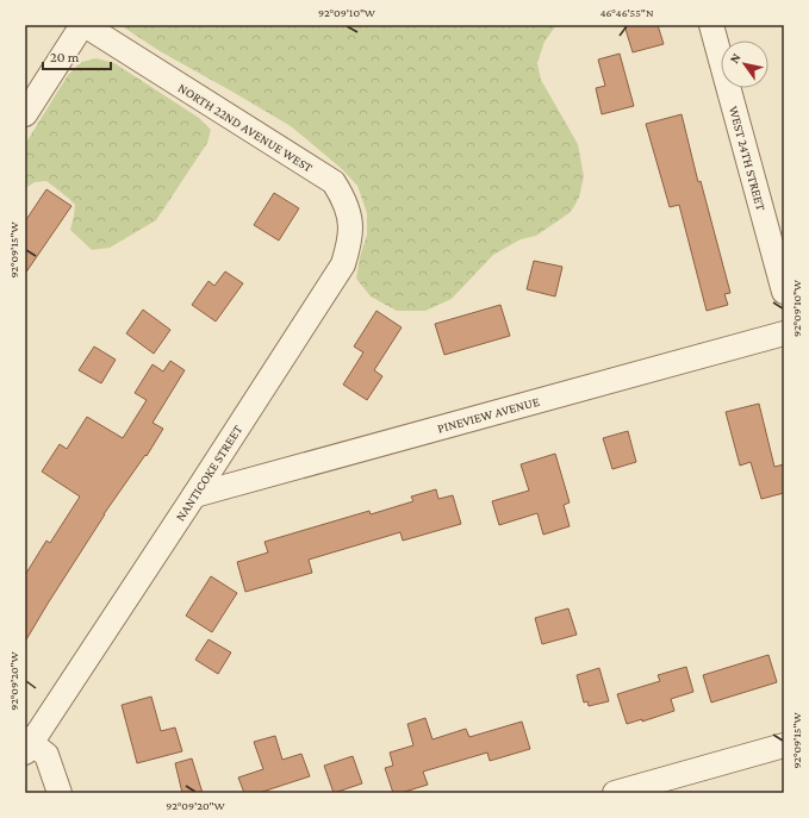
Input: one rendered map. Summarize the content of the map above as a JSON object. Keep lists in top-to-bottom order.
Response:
{
  "streets": {
    "street": [
      "NORTH 22ND AVENUE WEST",
      "WEST 24TH STREET",
      "PINEVIEW AVENUE",
      "NANTICOKE STREET"
    ]
  },
  "crossings": [
    ["NORTH 22ND AVENUE WEST", "NANTICOKE STREET"],
    ["PINEVIEW AVENUE", "NANTICOKE STREET"]
  ],
  "scale_bar": "20 m",
  "north": "top left",
  "coordinates": [
    "92°09'10\"W",
    "46°46'55\"N",
    "92°09'15\"W",
    "92°09'20\"W"
  ]
}
